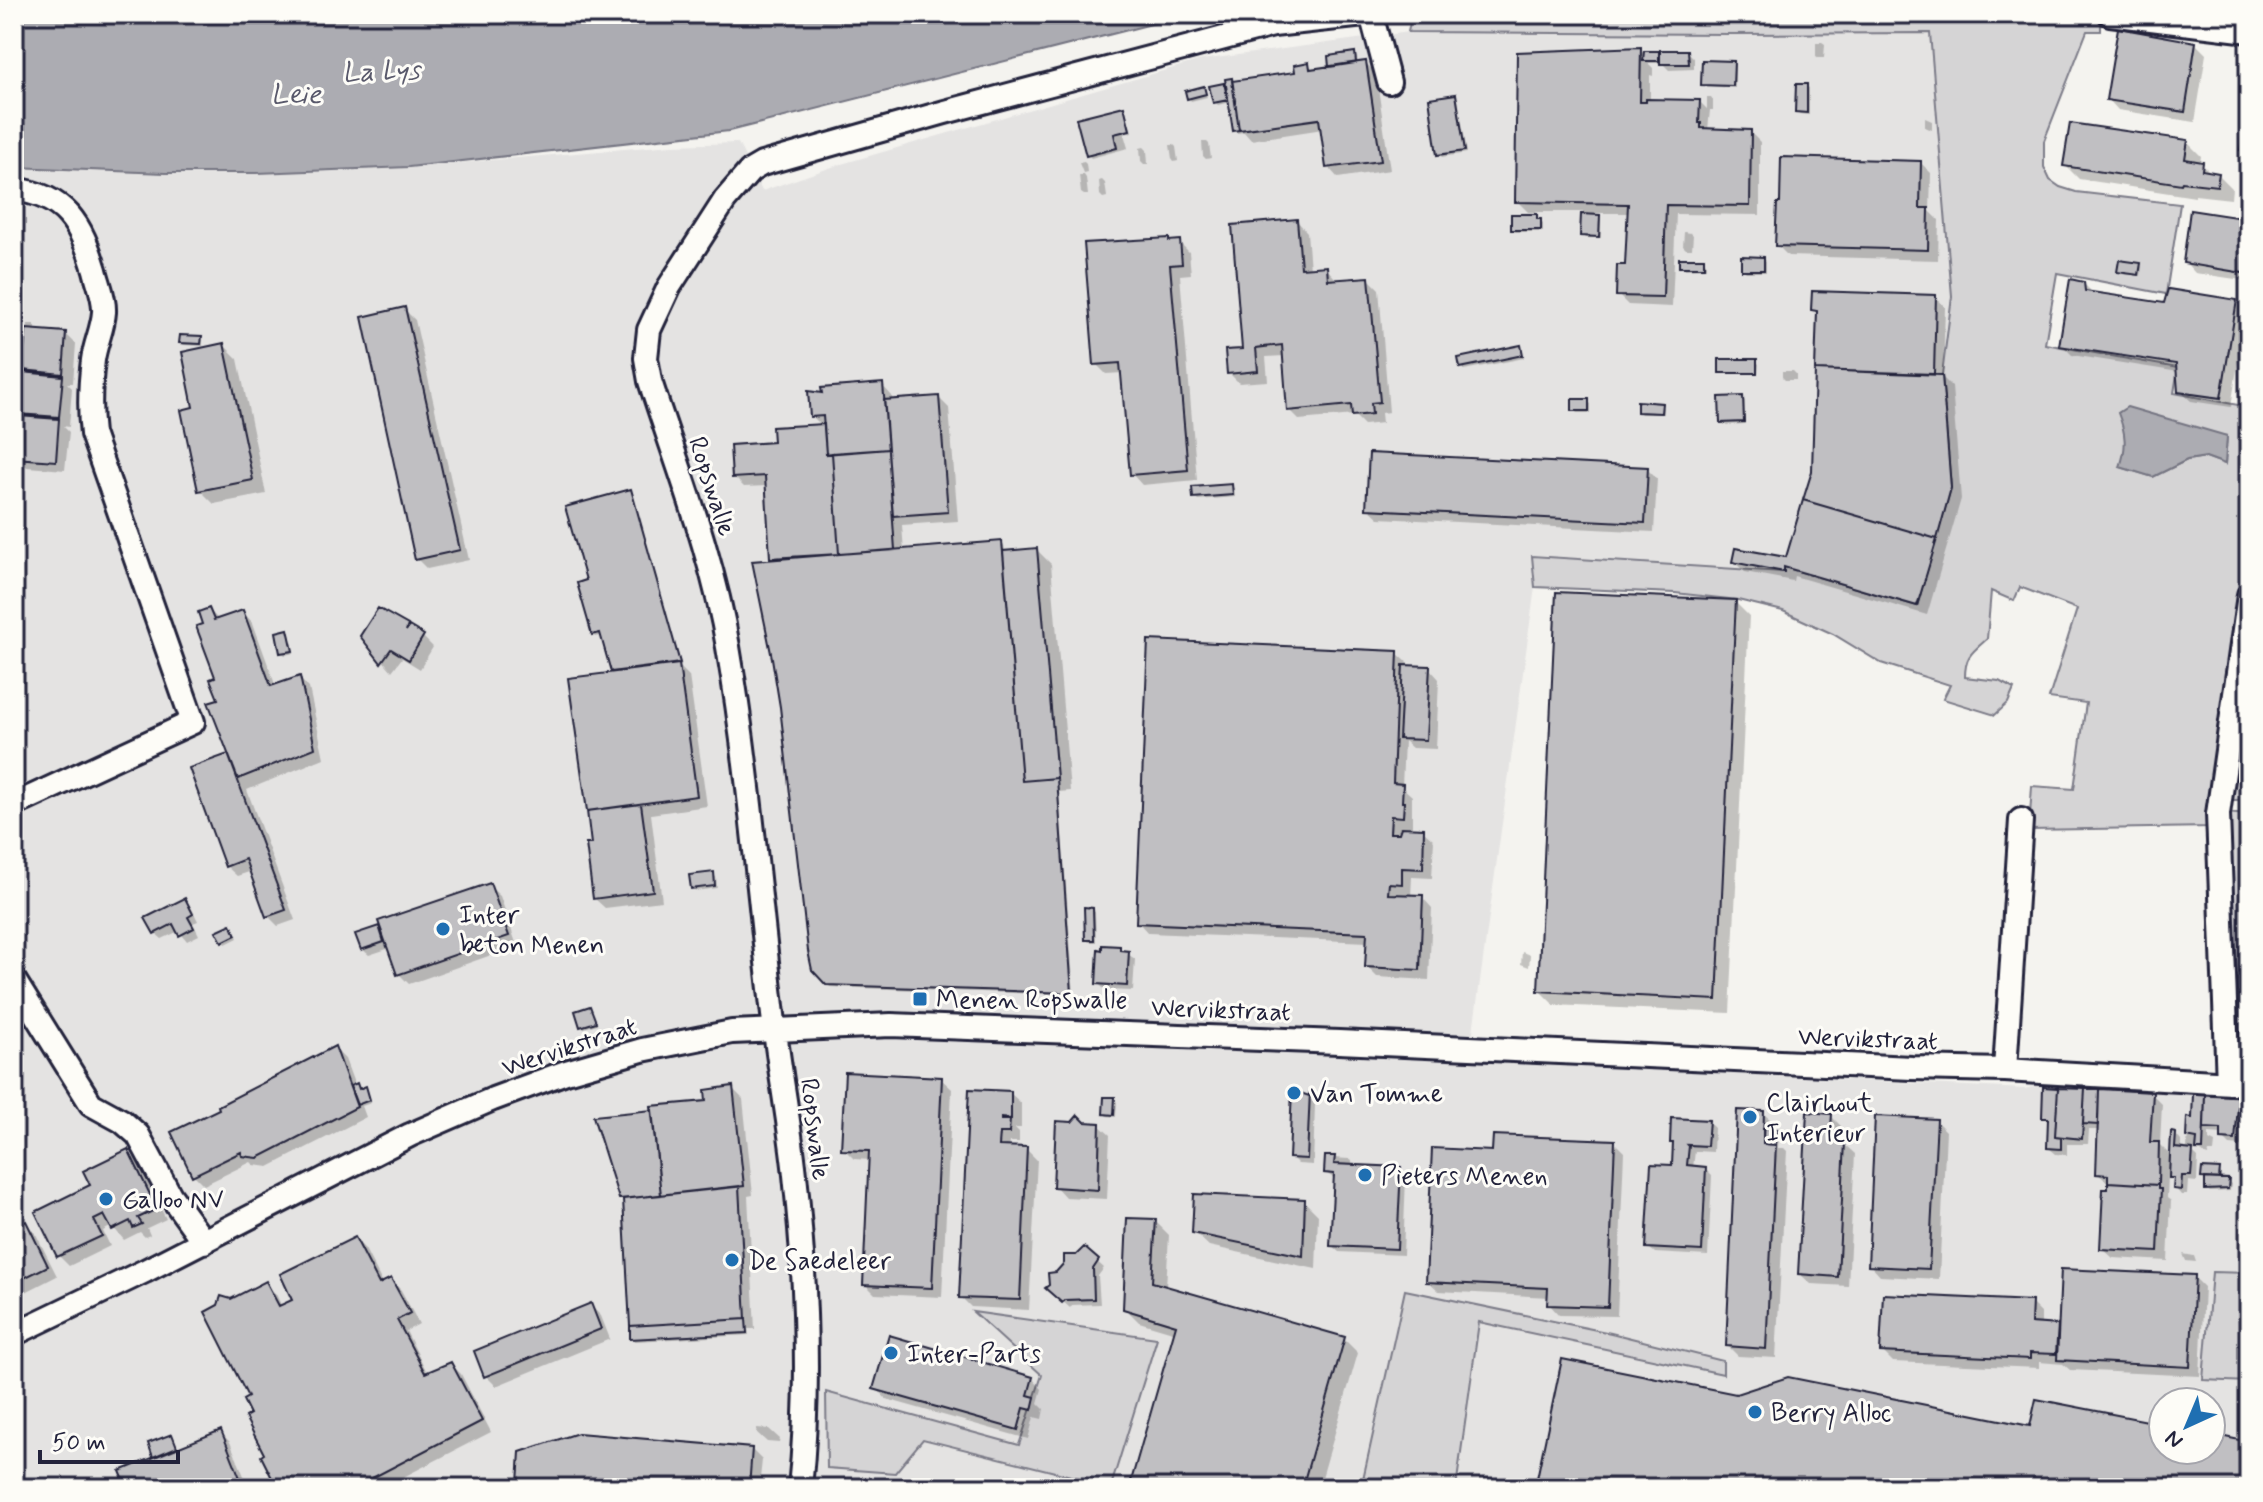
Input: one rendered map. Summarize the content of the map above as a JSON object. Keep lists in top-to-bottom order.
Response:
{
  "streets": {
    "street": ["Ropswalle", "Wervikstraat"]
  },
  "crossings": [
    ["Ropswalle", "Wervikstraat"]
  ],
  "water": ["La Lys", "Leie"],
  "places": {
    "other": [
      "Inter beton Menen",
      "Van Tomme",
      "Clairhout Interieur",
      "Pieters Menen",
      "Galloo NV",
      "De Saedeleer",
      "Inter-Parts",
      "Berry Alloc"
    ],
    "transit": ["Menen Ropswalle"]
  },
  "scale_bar": "50 m",
  "north": "bottom left"
}
